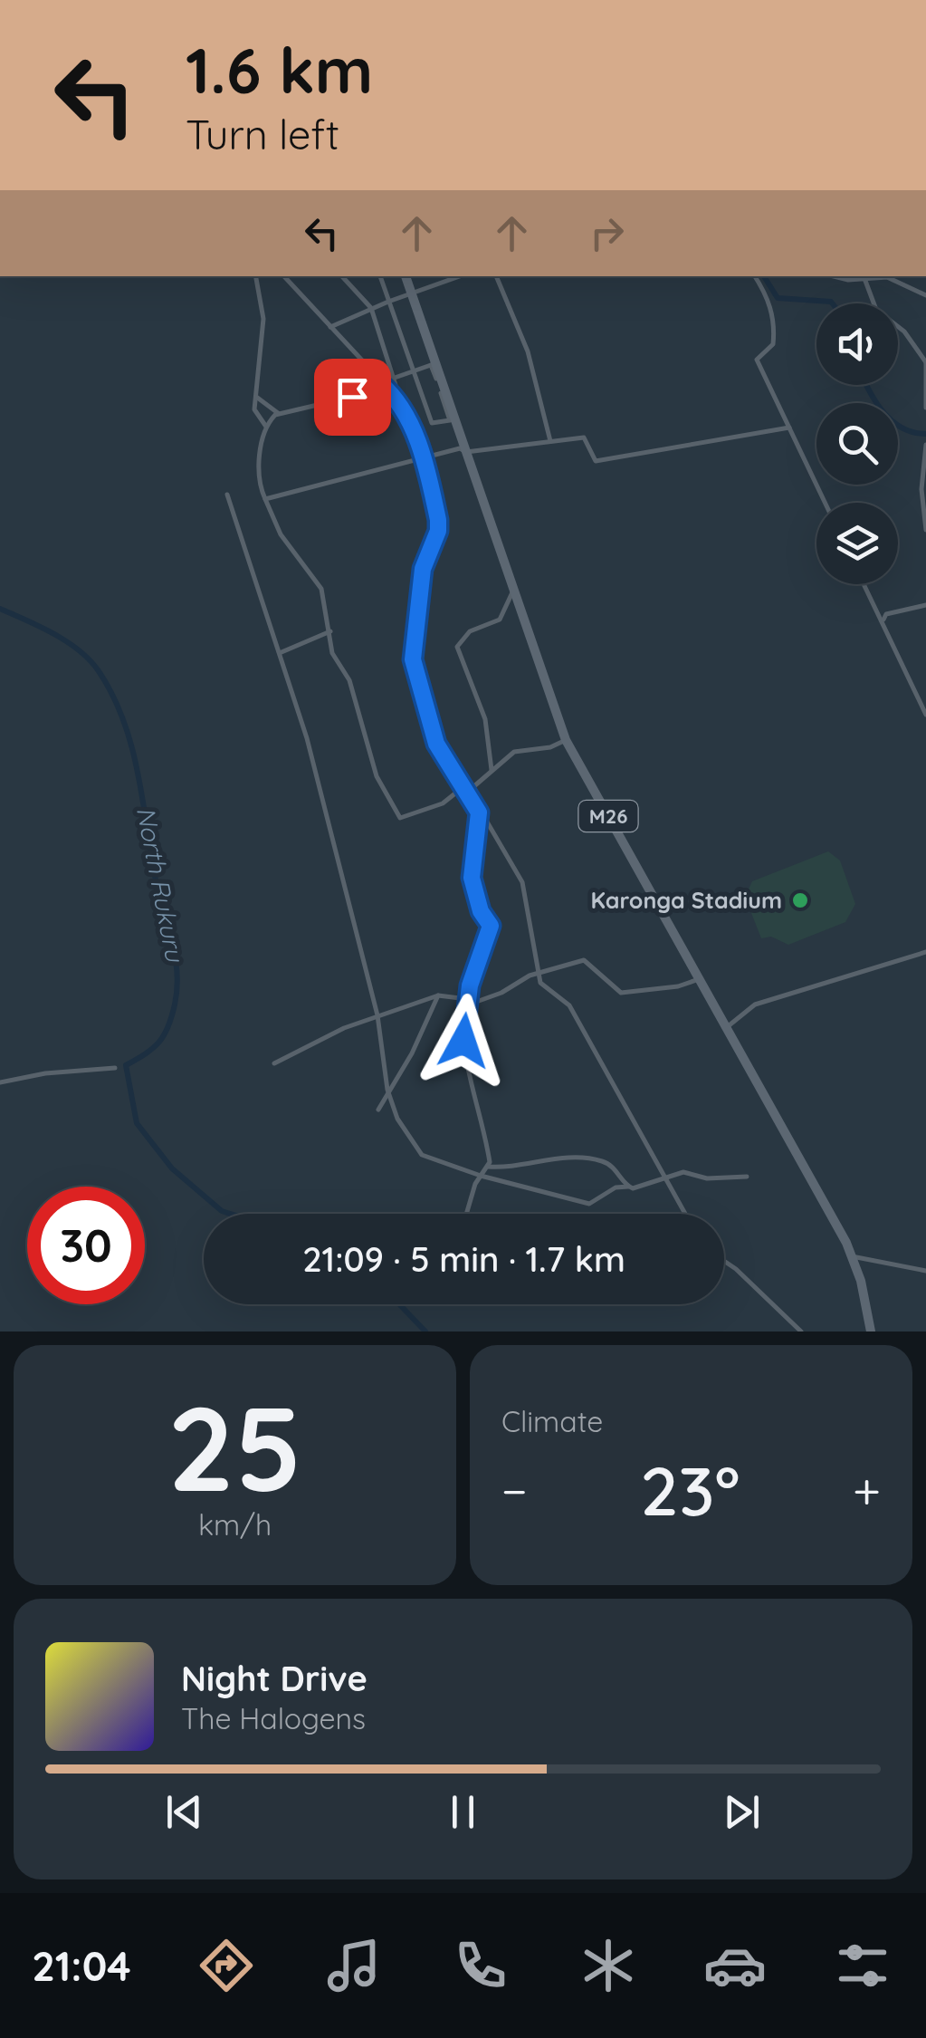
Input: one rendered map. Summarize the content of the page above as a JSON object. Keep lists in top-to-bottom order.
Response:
{
  "streets": {
    "main road": ["M26"]
  },
  "water": ["North Rukuru"],
  "places": ["Karonga Stadium"],
  "page": {
    "turn": ["1.6 km", "Turn left"],
    "limit": "30",
    "trip": "21:09 · 5 min · 1.7 km",
    "tile": [
      ["25", "km/h"],
      "Climate"
    ],
    "heat": ["−", "23°", "+"],
    "song": ["Night Drive", "The Halogens"],
    "tabs": "21:04"
  }
}
